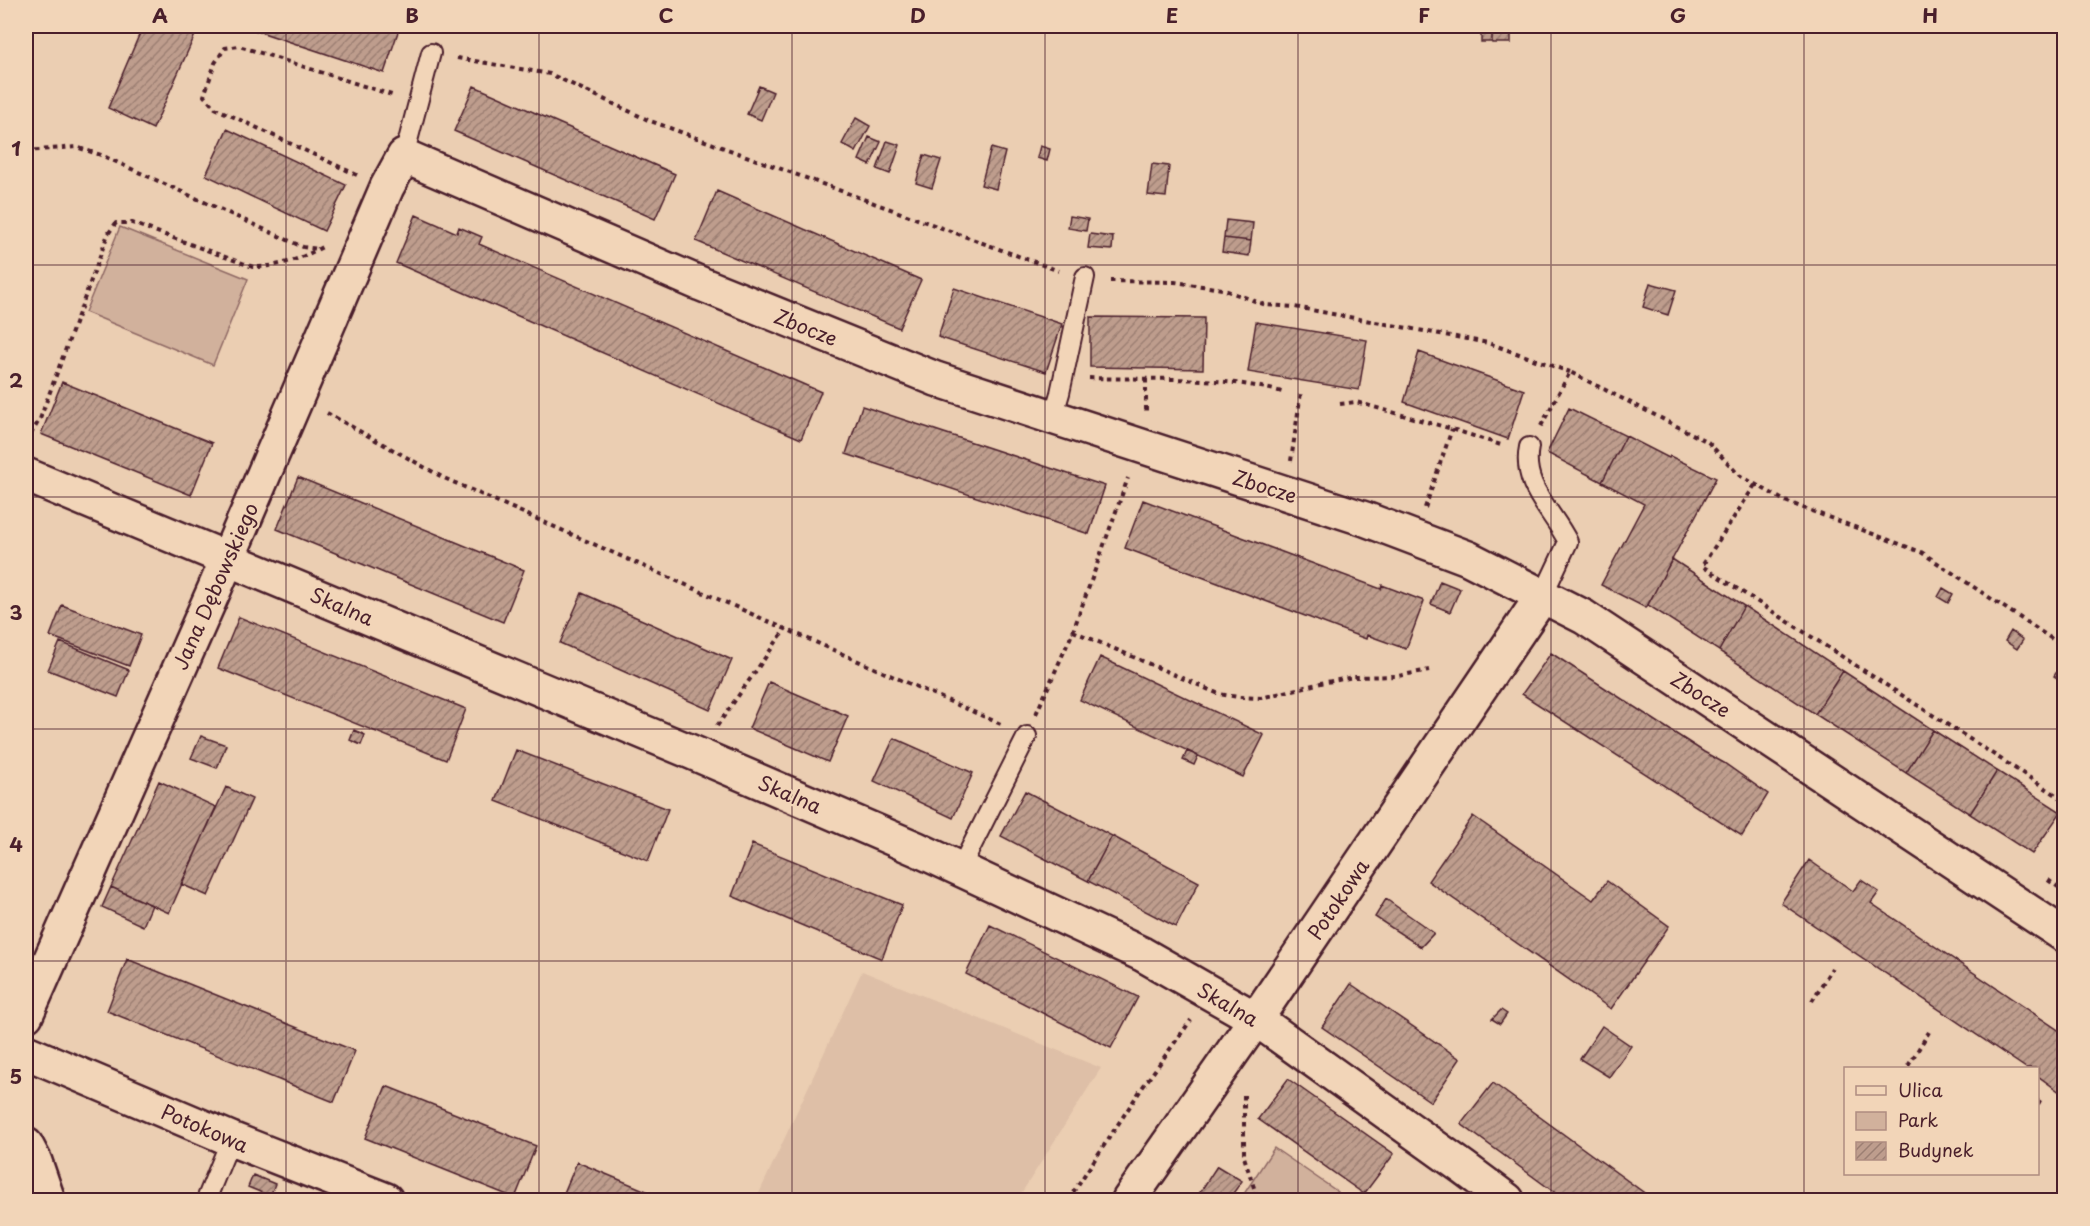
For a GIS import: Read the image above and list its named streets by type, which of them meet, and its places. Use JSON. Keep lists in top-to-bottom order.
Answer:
{
  "streets": {
    "street": [
      "Zbocze",
      "Jana Dębowskiego",
      "Skalna",
      "Potokowa"
    ]
  },
  "crossings": [
    ["Zbocze", "Jana Dębowskiego"],
    ["Zbocze", "Potokowa"],
    ["Jana Dębowskiego", "Skalna"],
    ["Skalna", "Potokowa"]
  ],
  "legend": ["Ulica", "Park", "Budynek"],
  "grid": {
    "columns": [
      "A",
      "B",
      "C",
      "D",
      "E",
      "F",
      "G",
      "H"
    ],
    "rows": [
      "1",
      "2",
      "3",
      "4",
      "5"
    ]
  }
}
